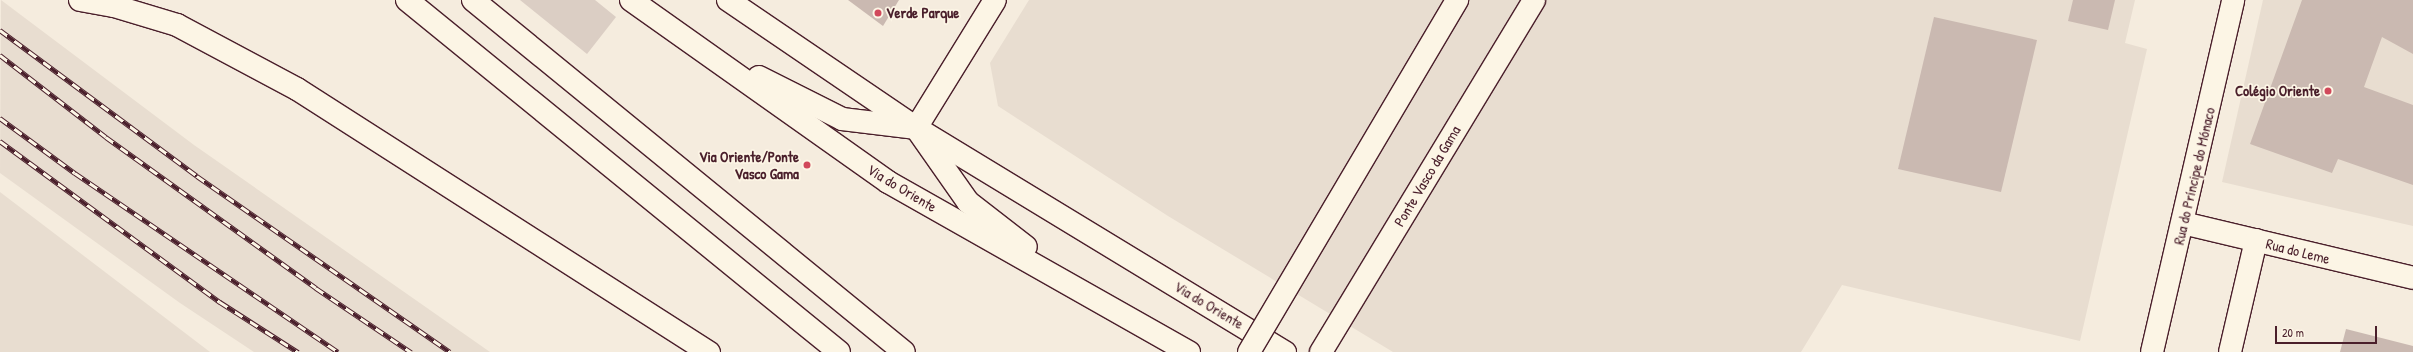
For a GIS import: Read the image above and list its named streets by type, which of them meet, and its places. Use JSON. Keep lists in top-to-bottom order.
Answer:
{
  "streets": {
    "main road": [
      "Ponte Vasco da Gama",
      "Rua do Príncipe do Mónaco",
      "Via do Oriente",
      "Rua do Leme"
    ]
  },
  "crossings": [
    ["Rua do Príncipe do Mónaco", "Rua do Leme"]
  ],
  "places": ["Verde Parque", "Colégio Oriente", "Via Oriente/Ponte Vasco Gama"],
  "scale_bar": "20 m"
}
